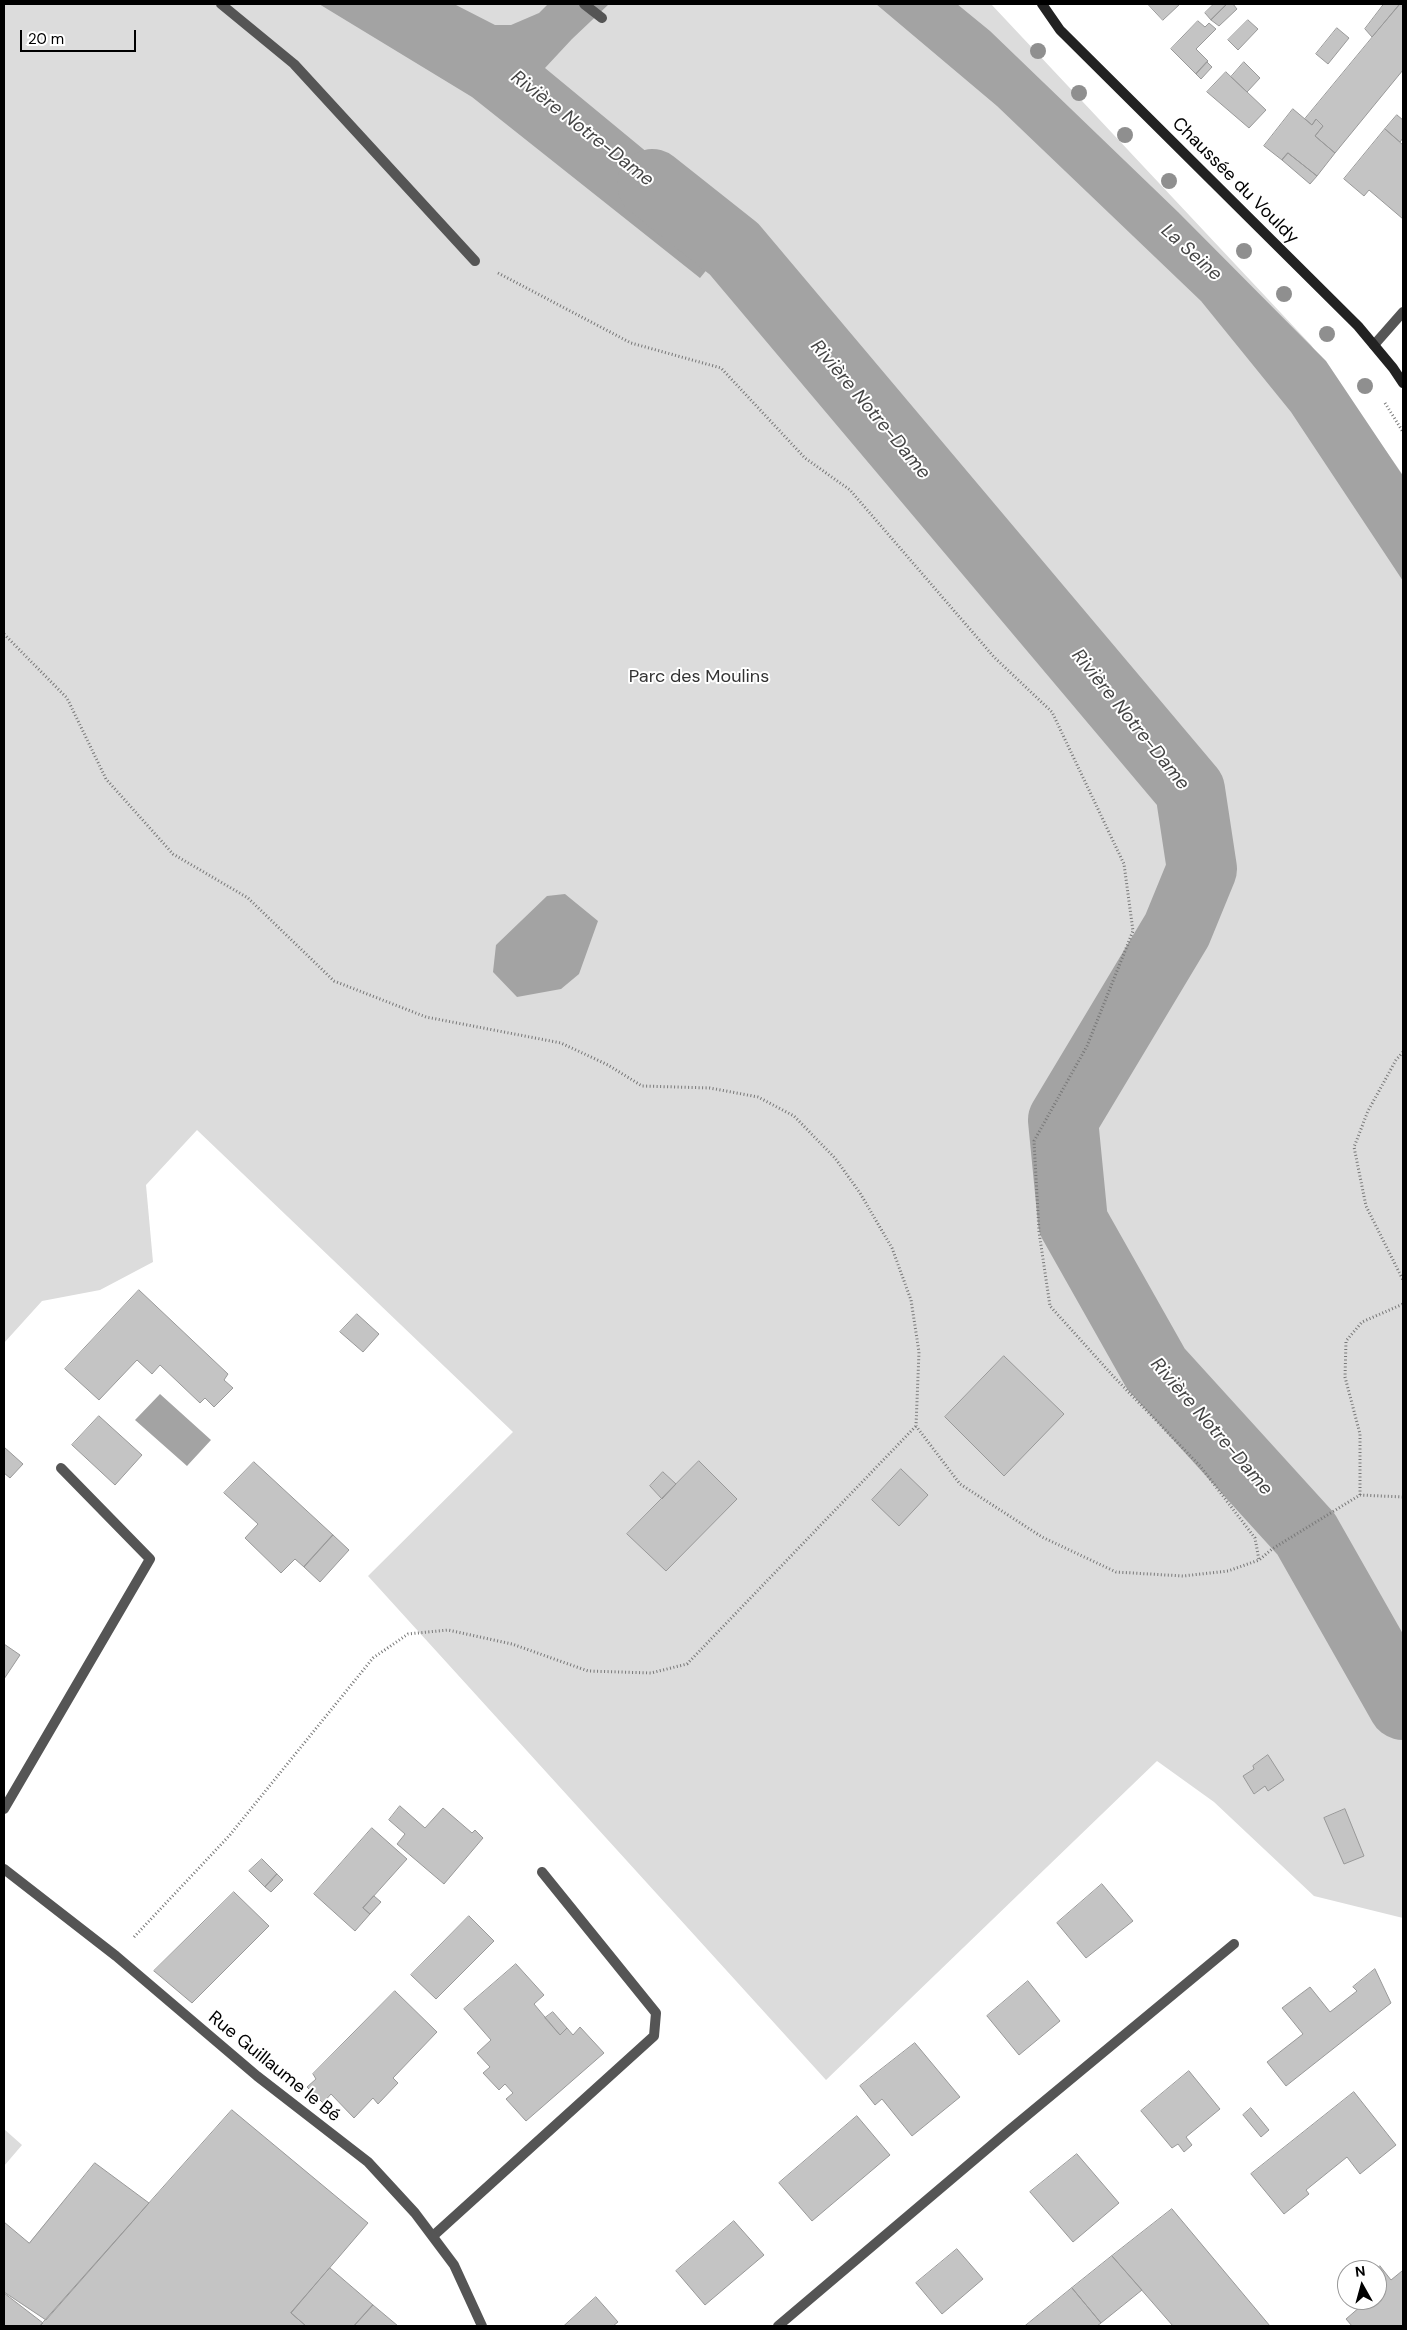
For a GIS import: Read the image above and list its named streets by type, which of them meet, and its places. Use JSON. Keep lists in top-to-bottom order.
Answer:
{
  "streets": {
    "street": ["Chaussée du Vouldy", "Rue Guillaume le Bé"]
  },
  "water": ["Rivière Notre-Dame", "La Seine"],
  "parks": ["Parc des Moulins"],
  "scale_bar": "20 m",
  "north": "top"
}
